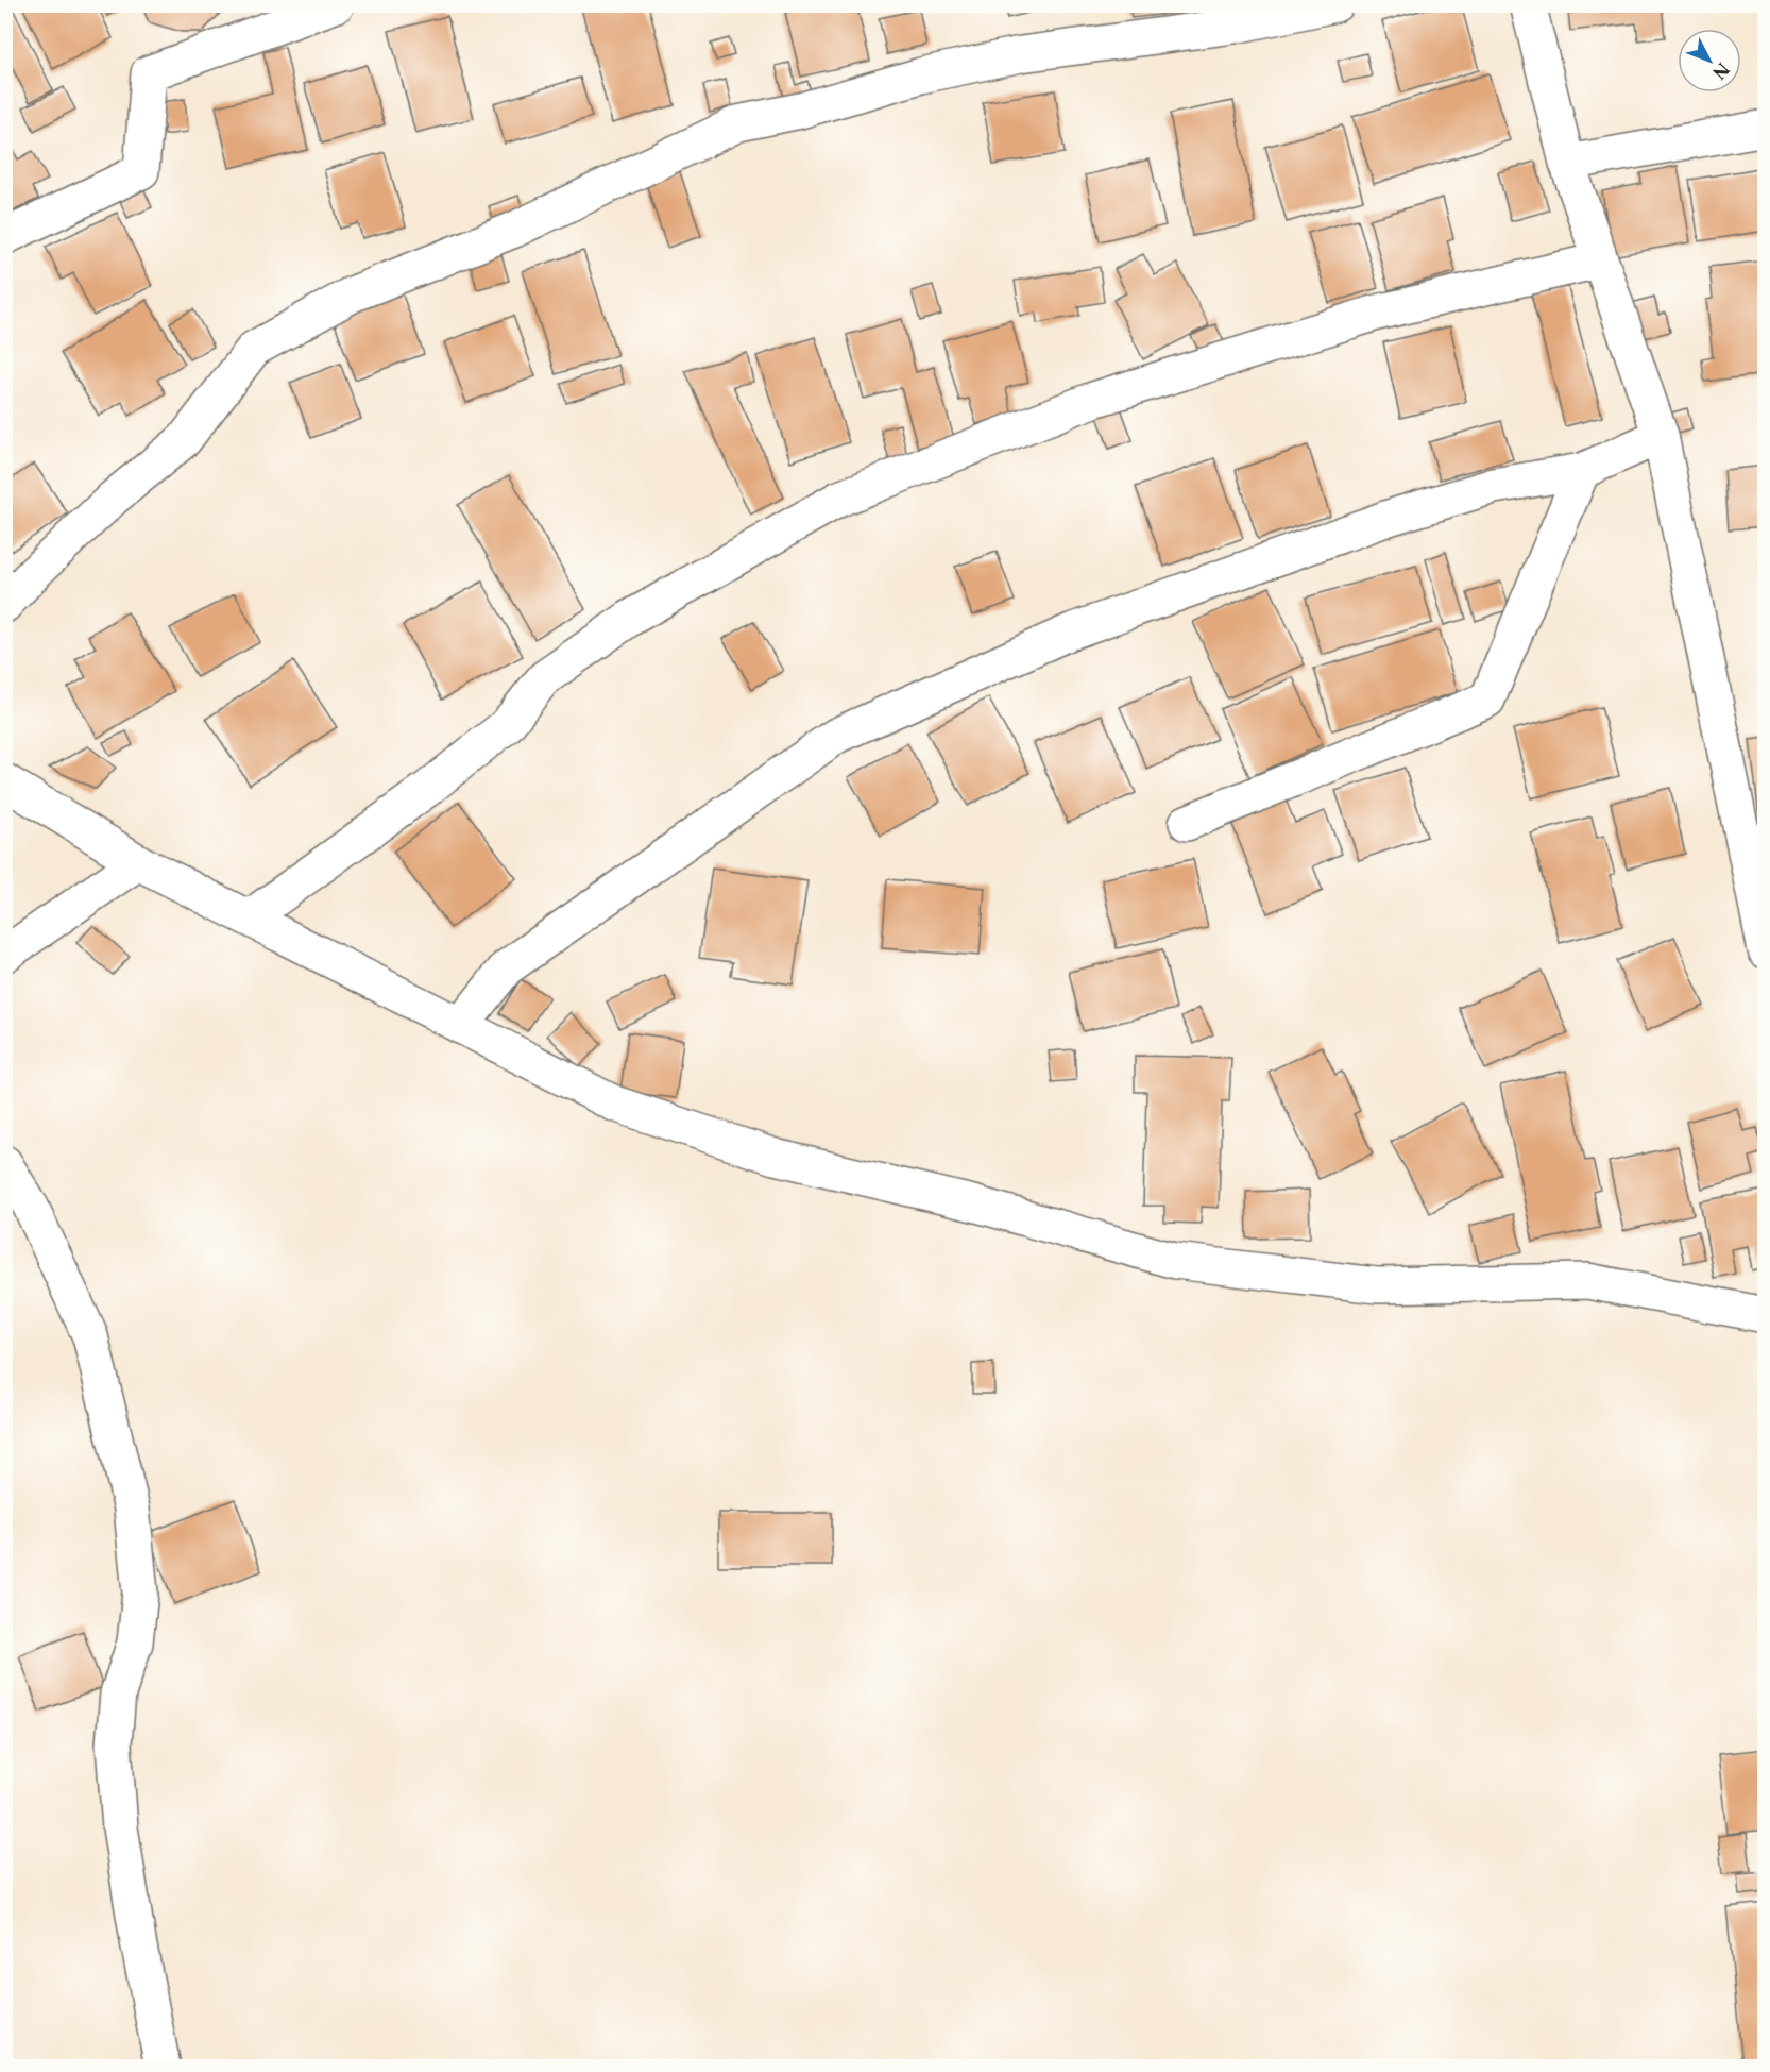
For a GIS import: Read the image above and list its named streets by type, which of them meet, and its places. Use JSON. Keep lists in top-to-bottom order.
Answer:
{
  "north": "bottom right"
}
